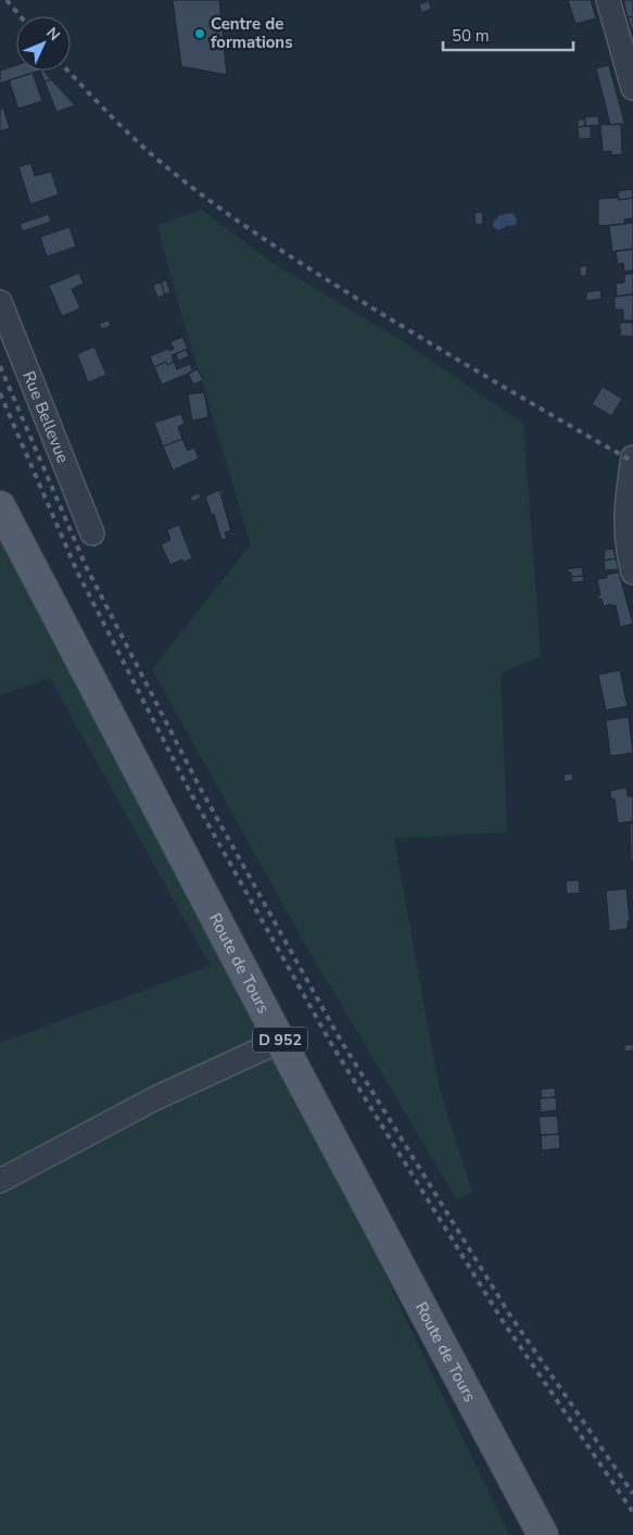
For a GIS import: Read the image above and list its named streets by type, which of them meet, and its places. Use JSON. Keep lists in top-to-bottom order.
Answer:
{
  "streets": {
    "main road": ["Route de Tours", "D 952"],
    "street": ["Rue Bellevue"]
  },
  "places": ["Centre de formations"],
  "scale_bar": "50 m",
  "north": "top right"
}
